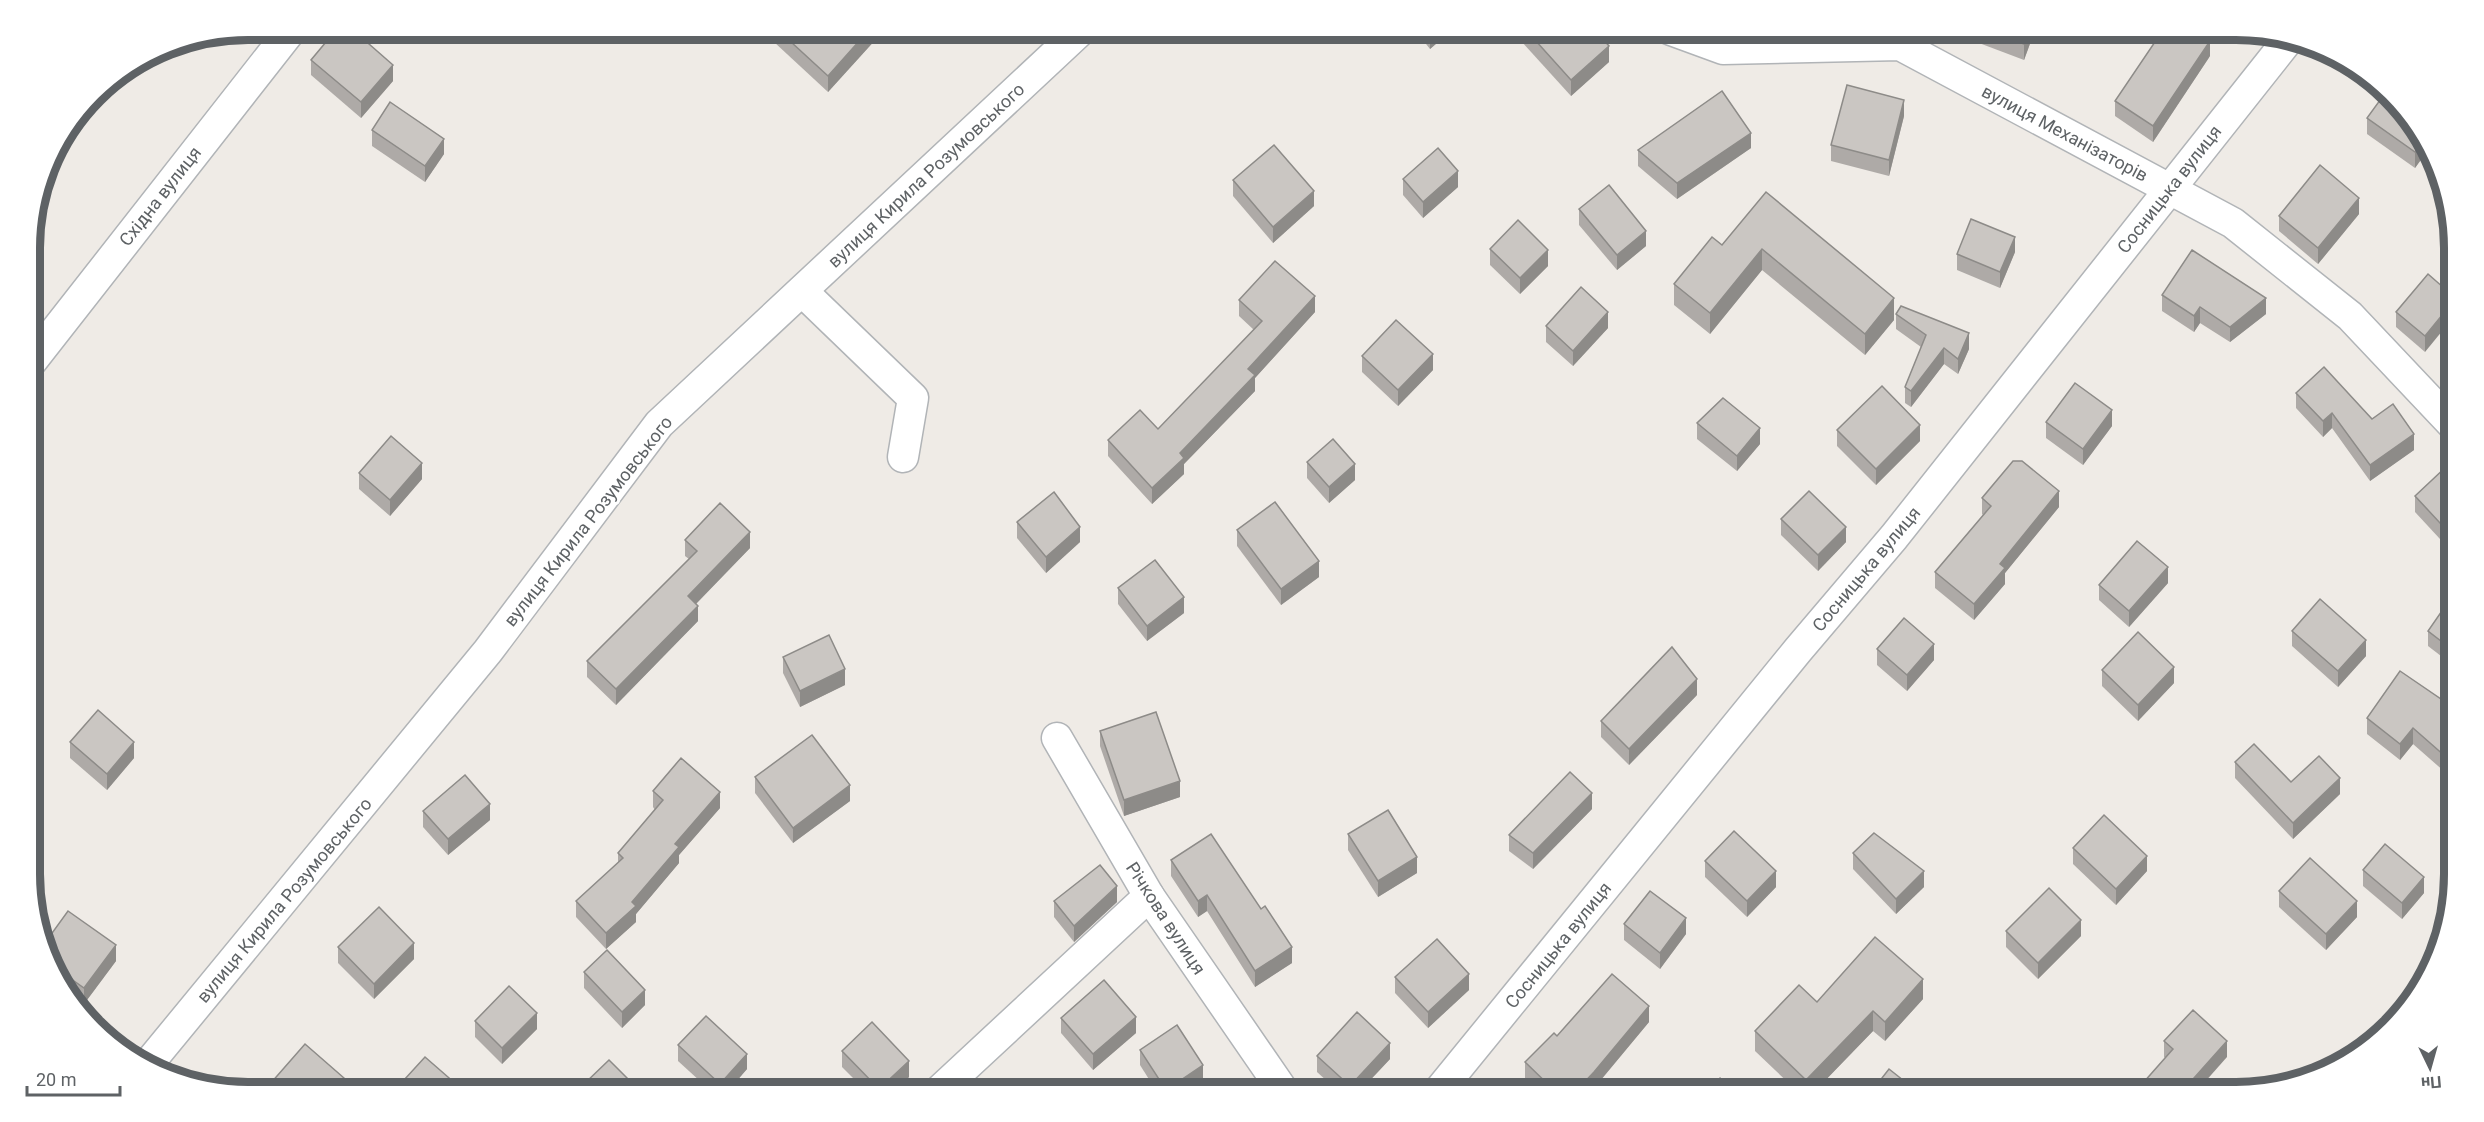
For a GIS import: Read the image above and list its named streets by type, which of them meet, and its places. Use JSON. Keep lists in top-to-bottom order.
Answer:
{
  "streets": {
    "street": [
      "вулиця Механізаторів",
      "вулиця Кирила Розумовського",
      "Сосницька вулиця",
      "Східна вулиця",
      "Річкова вулиця"
    ]
  },
  "crossings": [
    ["вулиця Механізаторів", "Сосницька вулиця"]
  ],
  "scale_bar": "20 m",
  "north": "bottom"
}
